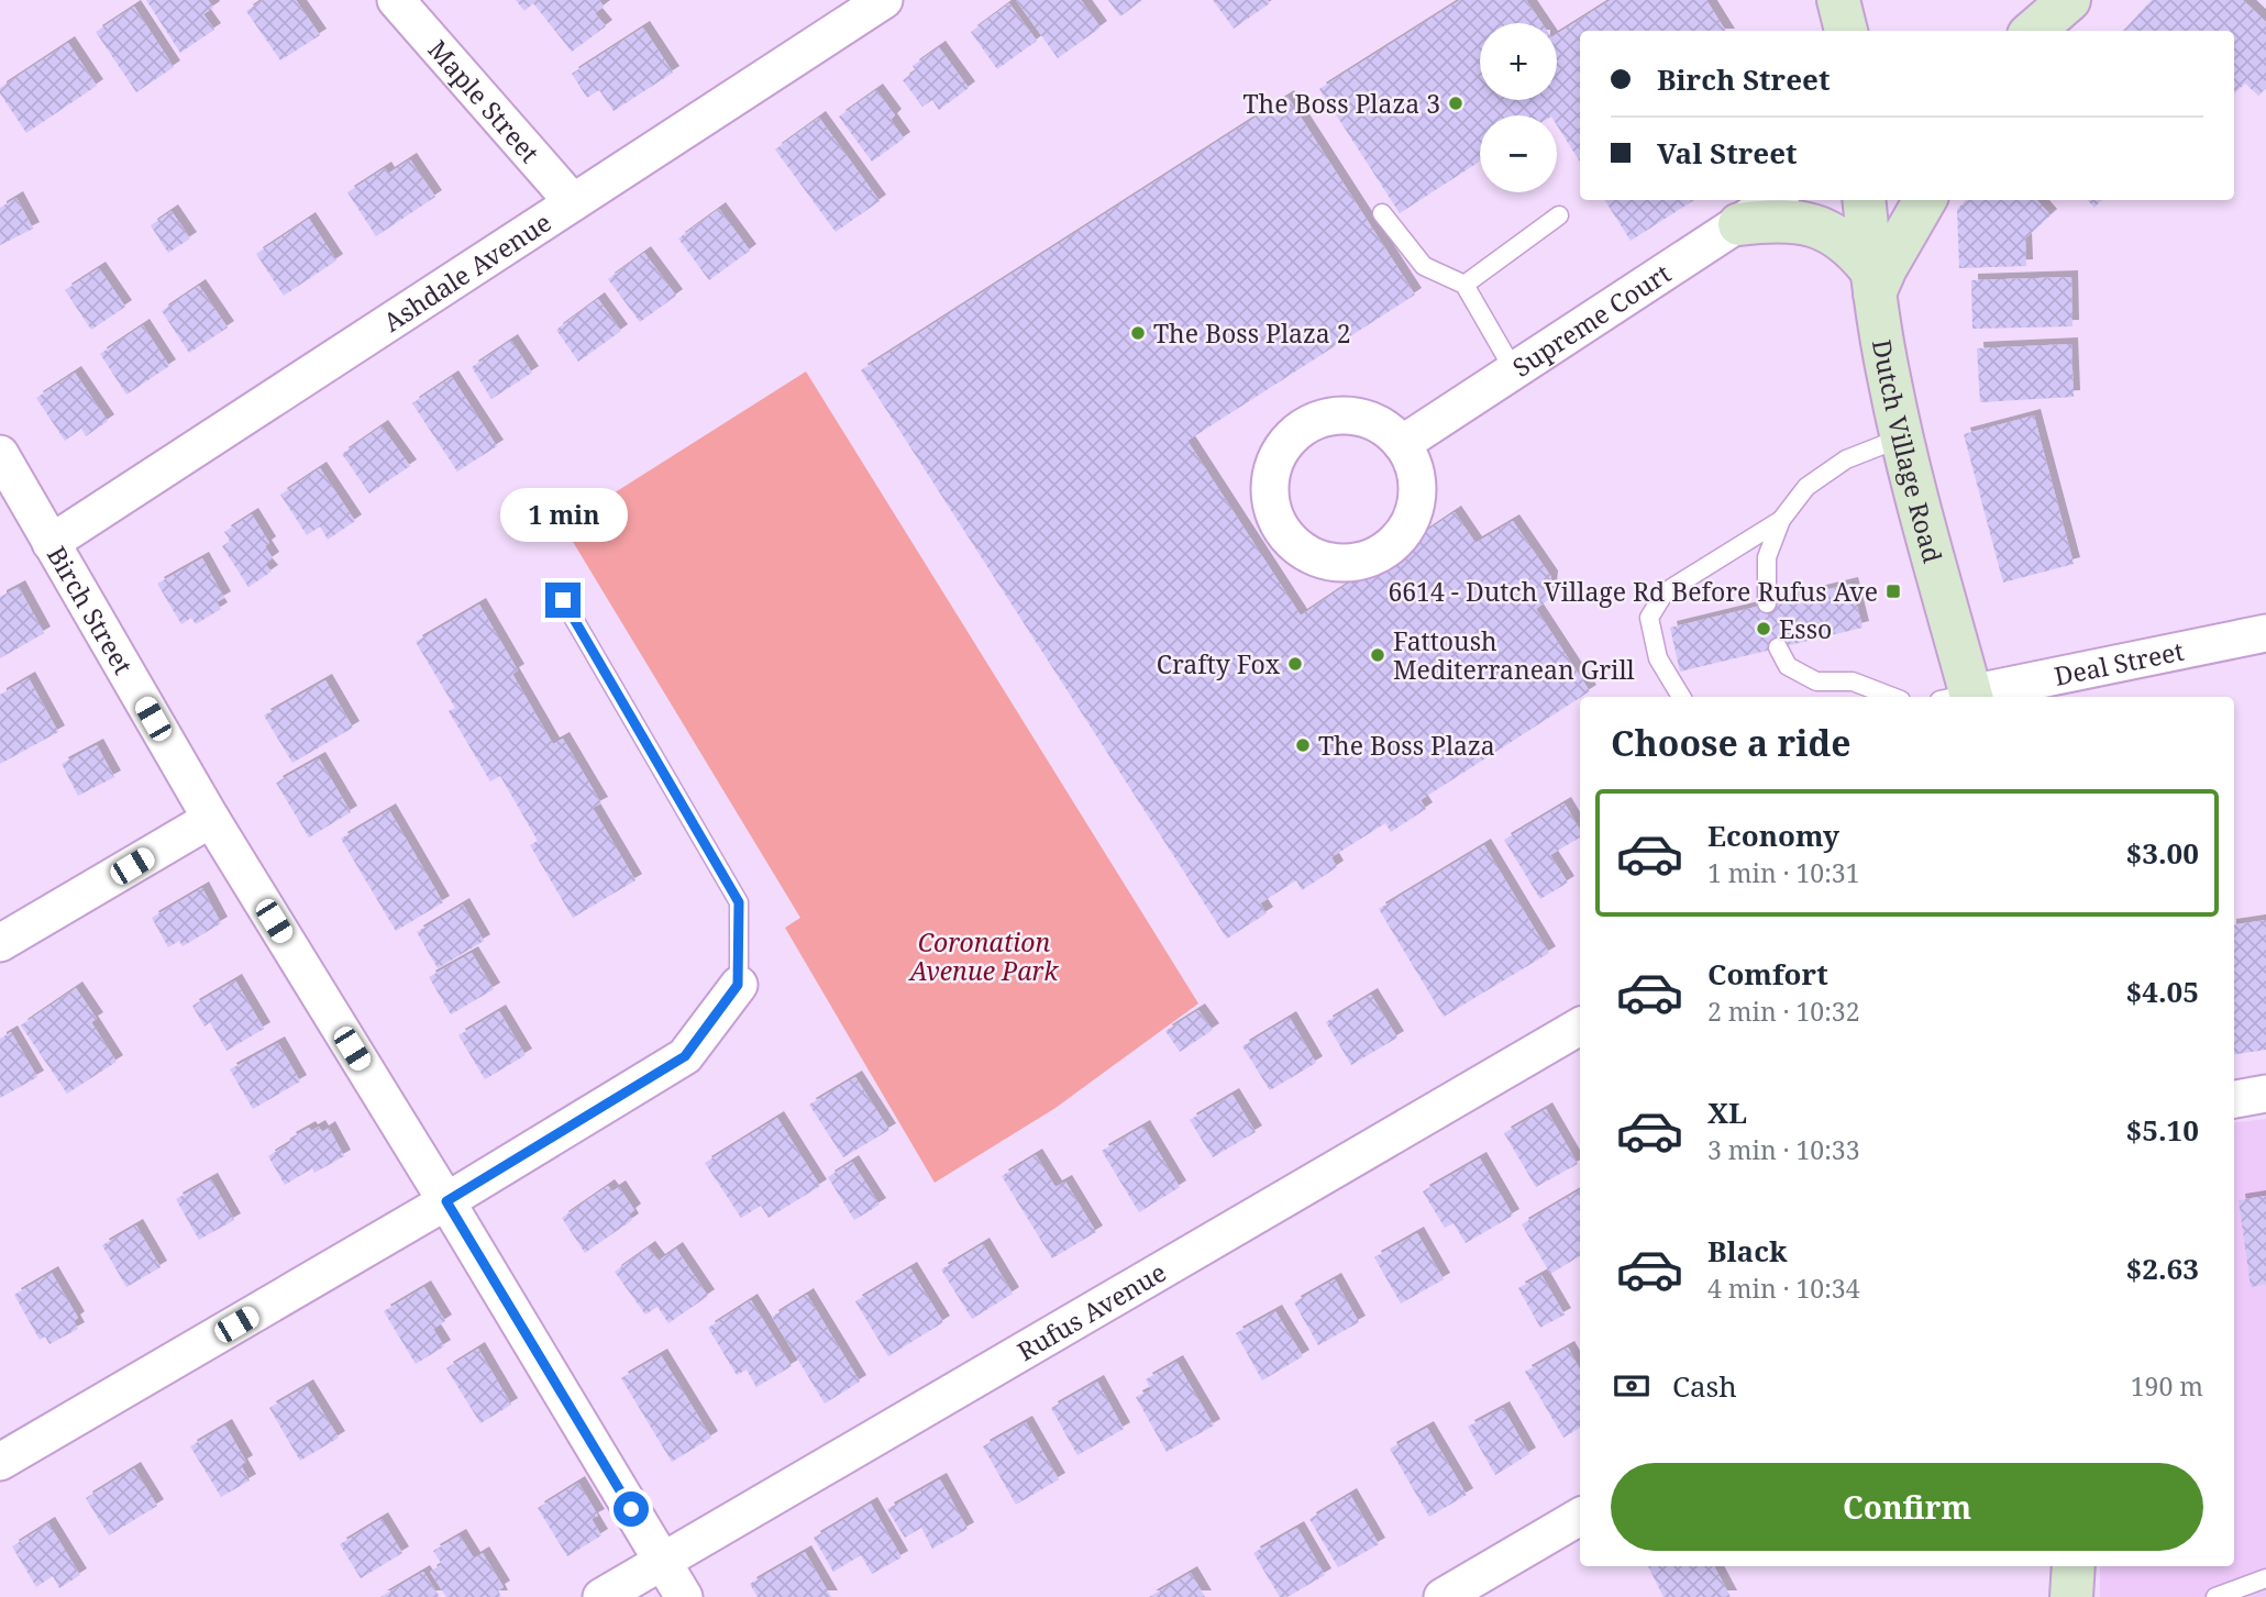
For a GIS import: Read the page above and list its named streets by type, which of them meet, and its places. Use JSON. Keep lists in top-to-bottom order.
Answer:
{
  "streets": {
    "main road": ["Dutch Village Road"],
    "street": [
      "Maple Street",
      "Ashdale Avenue",
      "Supreme Court",
      "Birch Street",
      "Deal Street",
      "Rufus Avenue"
    ]
  },
  "crossings": [
    ["Maple Street", "Ashdale Avenue"],
    ["Ashdale Avenue", "Birch Street"],
    ["Birch Street", "Rufus Avenue"]
  ],
  "parks": ["Coronation Avenue Park"],
  "places": {
    "other": [
      "The Boss Plaza 3",
      "The Boss Plaza 2",
      "Esso",
      "Fattoush Mediterranean Grill",
      "Crafty Fox",
      "The Boss Plaza"
    ],
    "transit": ["6614 - Dutch Village Rd Before Rufus Ave"]
  },
  "page": {
    "map_buttons": ["+", "−"],
    "banner": ["Birch Street", "Val Street"],
    "bubble": "1 min",
    "heading": "Choose a ride",
    "list": [
      {
        "name": "Economy",
        "note": "1 min · 10:31",
        "value": "$3.00"
      },
      {
        "name": "Comfort",
        "note": "2 min · 10:32",
        "value": "$4.05"
      },
      {
        "name": "XL",
        "note": "3 min · 10:33",
        "value": "$5.10"
      },
      {
        "name": "Black",
        "note": "4 min · 10:34",
        "value": "$2.63"
      }
    ],
    "pay": ["Cash", "190 m"],
    "buttons": "Confirm"
  }
}
